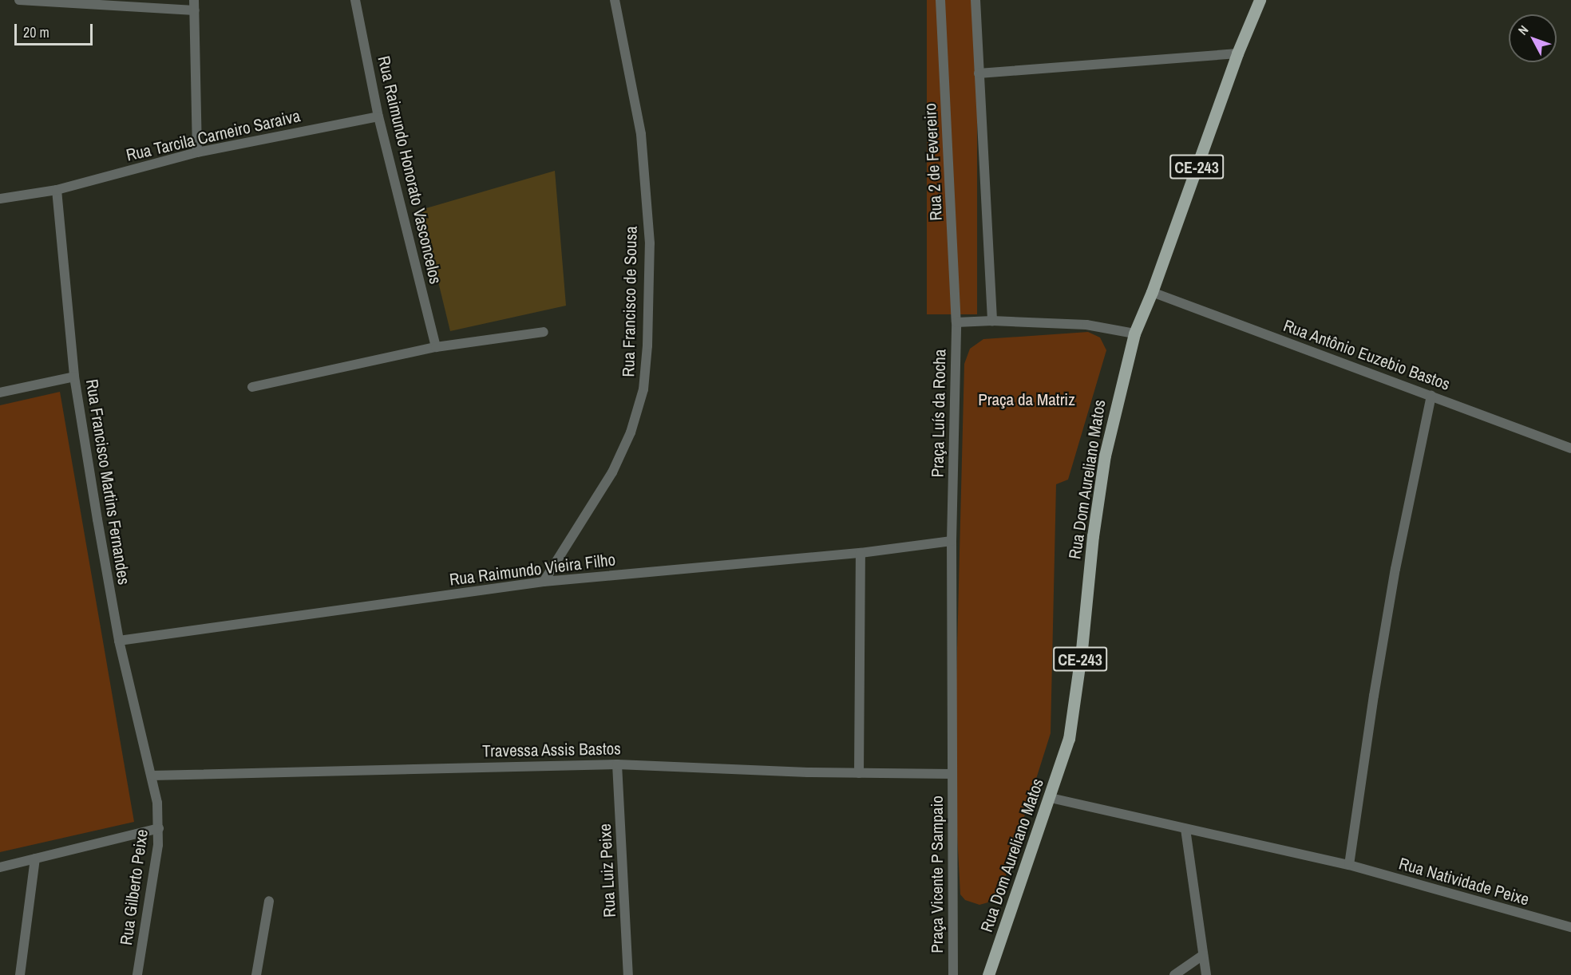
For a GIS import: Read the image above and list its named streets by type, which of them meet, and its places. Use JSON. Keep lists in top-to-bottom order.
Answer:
{
  "streets": {
    "main road": ["CE-243", "Rua Dom Aureliano Matos"],
    "street": [
      "Rua Tarcila Carneiro Saraiva",
      "Rua 2 de Fevereiro",
      "Rua Raimundo Honorato Vasconcelos",
      "Rua Francisco de Sousa",
      "Rua Antônio Euzebio Bastos",
      "Praça Luís da Rocha",
      "Rua Francisco Martins Fernandes",
      "Rua Raimundo Vieira Filho",
      "Travessa Assis Bastos",
      "Rua Luiz Peixe",
      "Praça Vicente P Sampaio",
      "Rua Natividade Peixe",
      "Rua Gilberto Peixe"
    ]
  },
  "crossings": [
    ["Rua Tarcila Carneiro Saraiva", "Rua Raimundo Honorato Vasconcelos"],
    ["Rua Tarcila Carneiro Saraiva", "Rua Francisco Martins Fernandes"],
    ["Rua 2 de Fevereiro", "Praça Luís da Rocha"],
    ["Rua Francisco de Sousa", "Rua Raimundo Vieira Filho"],
    ["Rua Antônio Euzebio Bastos", "Rua Dom Aureliano Matos"],
    ["Praça Luís da Rocha", "Rua Raimundo Vieira Filho"],
    ["Praça Luís da Rocha", "Travessa Assis Bastos"],
    ["Praça Luís da Rocha", "Praça Vicente P Sampaio"],
    ["Rua Dom Aureliano Matos", "Rua Natividade Peixe"],
    ["Rua Francisco Martins Fernandes", "Rua Raimundo Vieira Filho"],
    ["Rua Francisco Martins Fernandes", "Travessa Assis Bastos"],
    ["Rua Francisco Martins Fernandes", "Rua Gilberto Peixe"],
    ["Travessa Assis Bastos", "Rua Luiz Peixe"],
    ["Travessa Assis Bastos", "Praça Vicente P Sampaio"],
    ["Travessa Assis Bastos", "Rua Gilberto Peixe"]
  ],
  "parks": ["Praça da Matriz"],
  "scale_bar": "20 m",
  "north": "top left"
}
